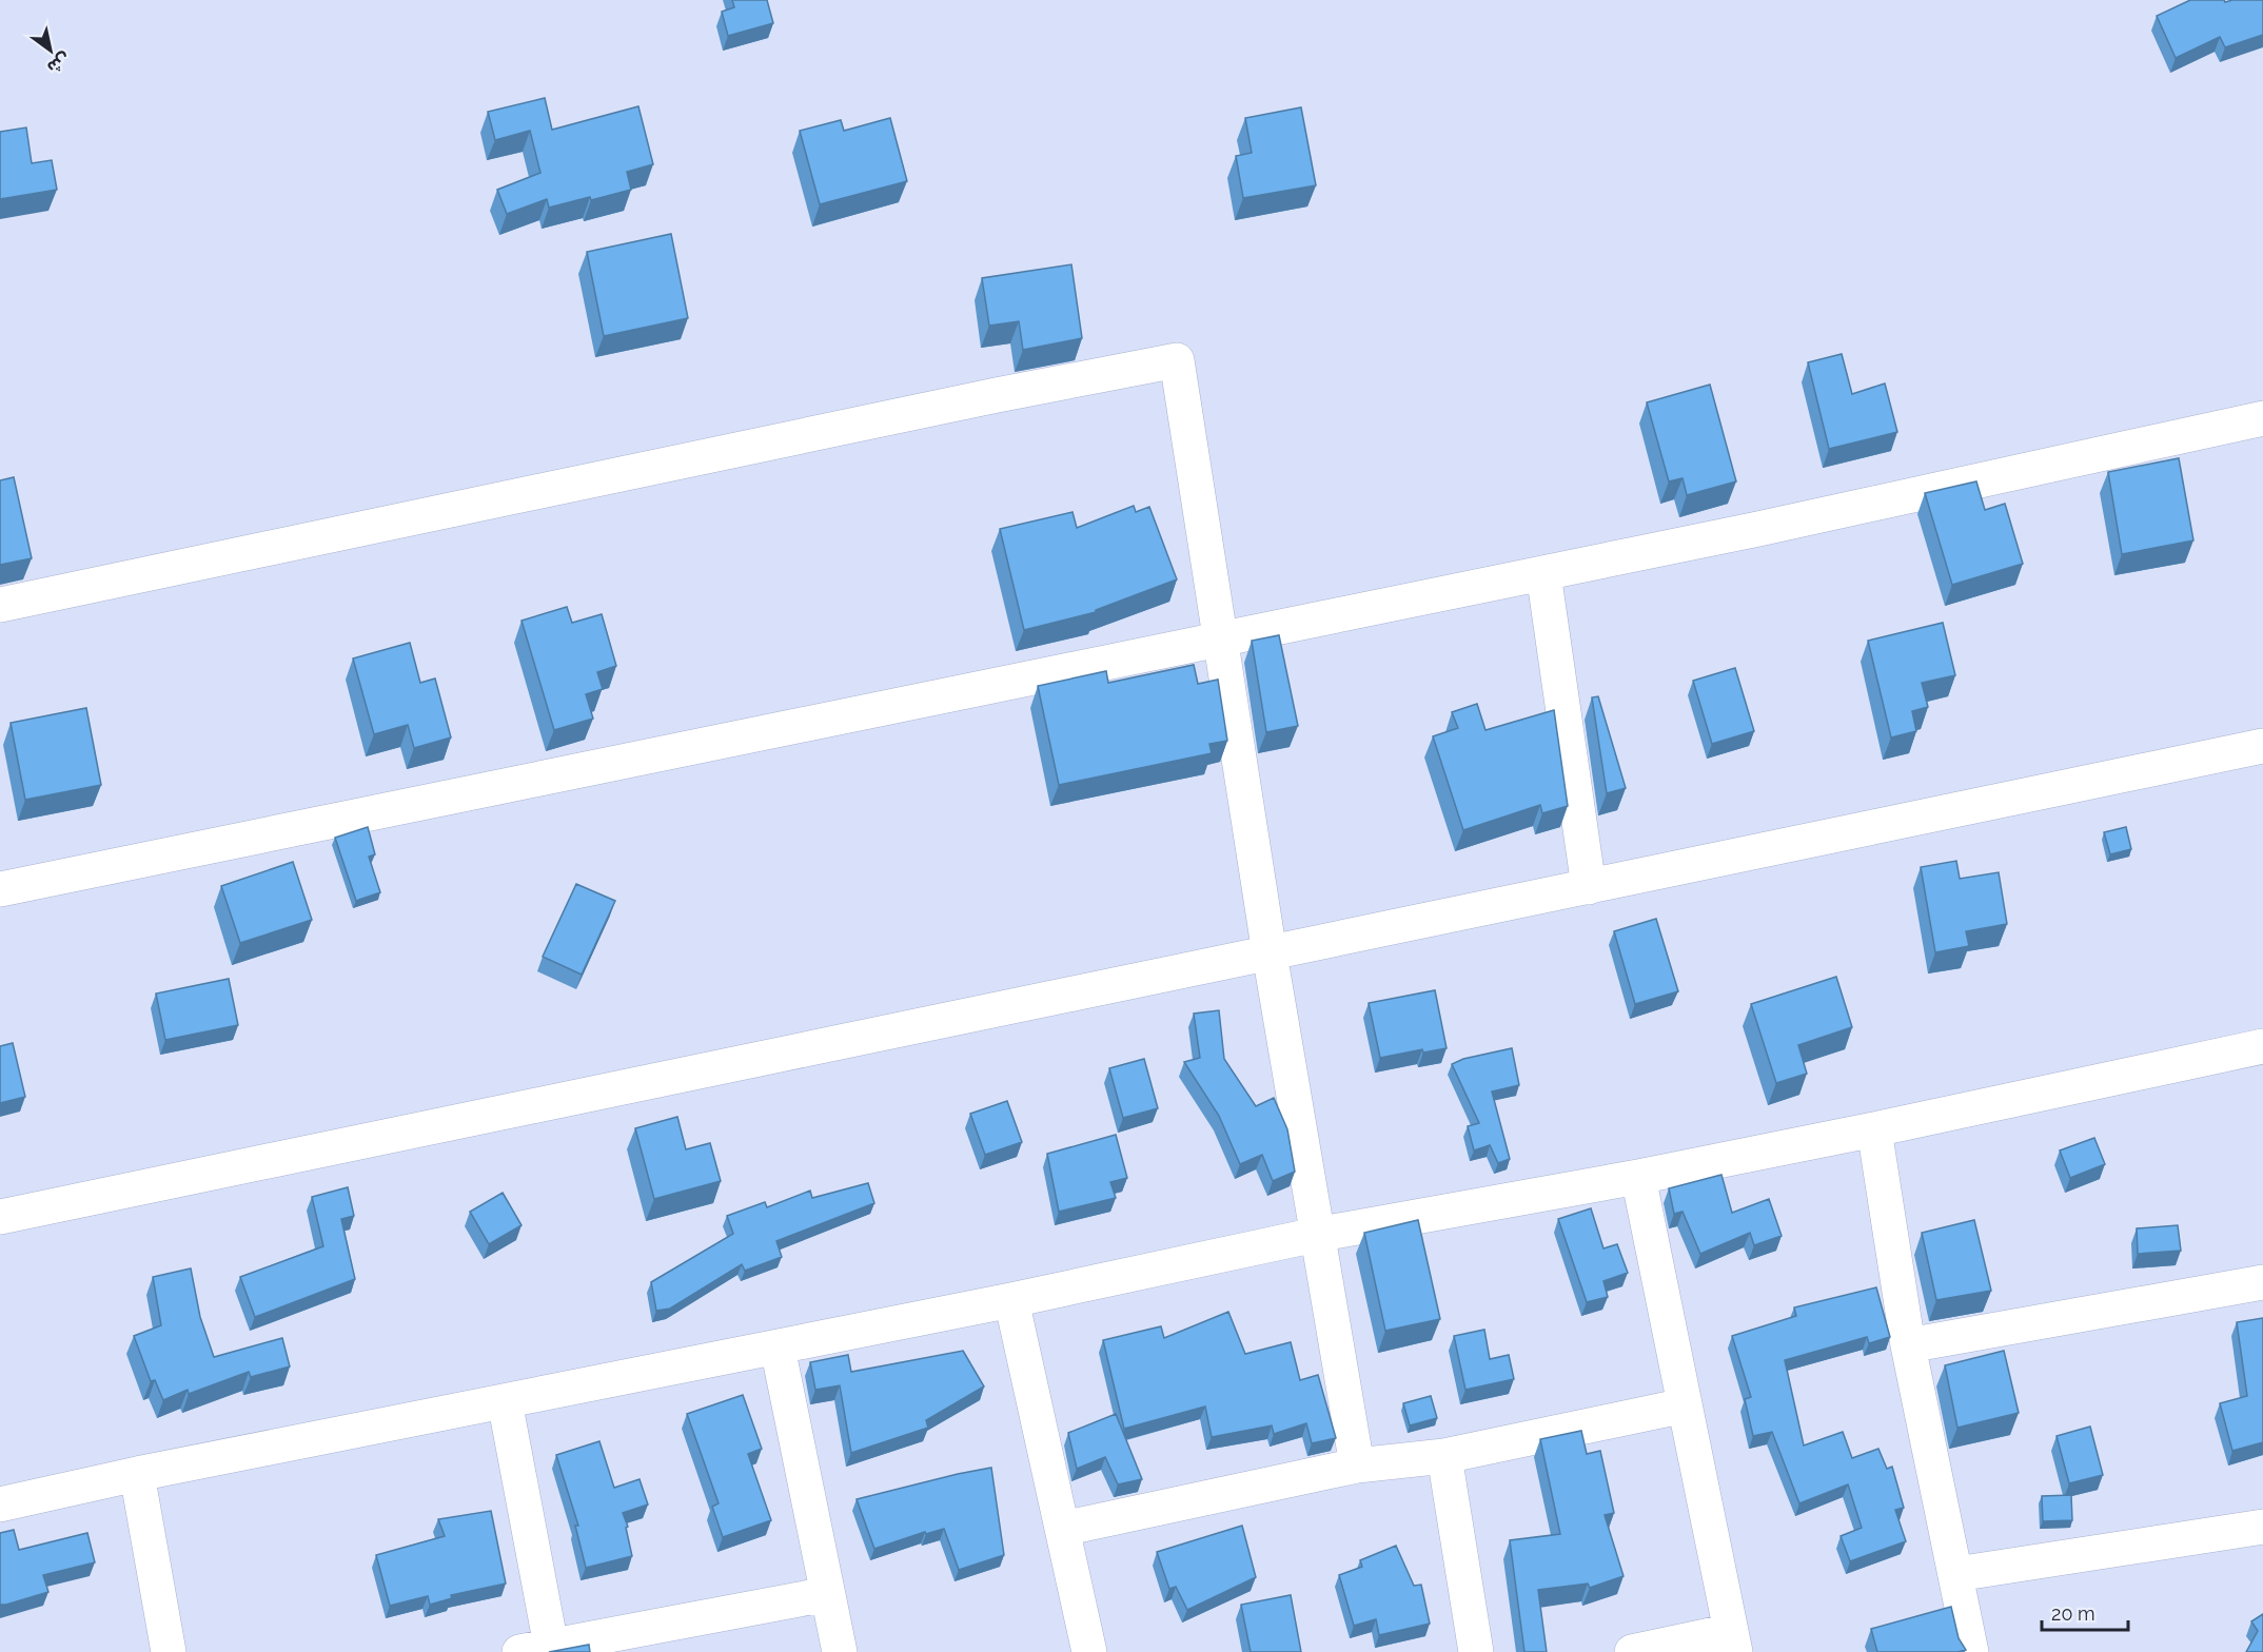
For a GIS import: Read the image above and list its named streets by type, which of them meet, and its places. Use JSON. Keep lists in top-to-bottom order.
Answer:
{
  "scale_bar": "20 m",
  "north": "bottom right"
}
